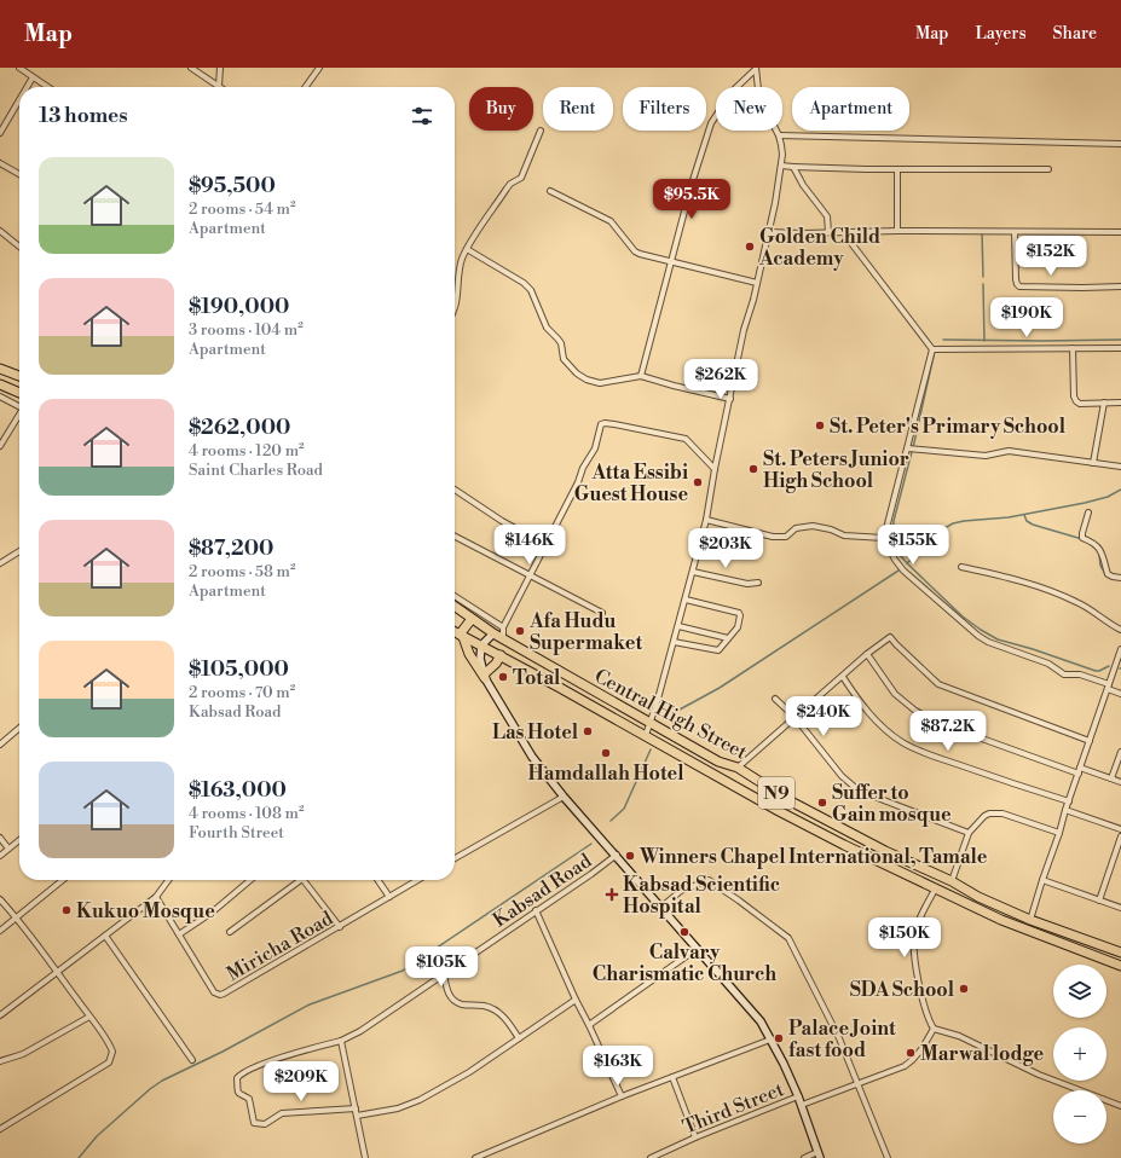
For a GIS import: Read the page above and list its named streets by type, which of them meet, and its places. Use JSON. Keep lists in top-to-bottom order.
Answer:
{
  "streets": {
    "highway": ["Central High Street", "N9"],
    "street": ["Kabsad Road", "Miricha Road", "Third Street"]
  },
  "places": {
    "other": [
      "Golden Child Academy",
      "St. Peter's Primary School",
      "St. Peters Junior High School",
      "Atta Essibi Guest House",
      "Afa Hudu Supermaket",
      "Total",
      "Las Hotel",
      "Hamdallah Hotel",
      "Suffer to Gain mosque",
      "Winners Chapel International, Tamale",
      "Kukuo Mosque",
      "Calvary Charismatic Church",
      "SDA School",
      "Palace Joint fast food",
      "Marwal lodge"
    ],
    "health": ["Kabsad Scientific Hospital"]
  },
  "page": {
    "header": "Map",
    "nav": ["Map", "Layers", "Share"],
    "chip": [
      "Buy",
      "Rent",
      "Filters",
      "New",
      "Apartment"
    ],
    "heading": "13 homes",
    "list": [
      {
        "name": "$95,500",
        "note": "2 rooms · 54 m² · Apartment"
      },
      {
        "name": "$190,000",
        "note": "3 rooms · 104 m² · Apartment"
      },
      {
        "name": "$262,000",
        "note": "4 rooms · 120 m² · Saint Charles Road"
      },
      {
        "name": "$87,200",
        "note": "2 rooms · 58 m² · Apartment"
      },
      {
        "name": "$105,000",
        "note": "2 rooms · 70 m² · Kabsad Road"
      },
      {
        "name": "$163,000",
        "note": "4 rooms · 108 m² · Fourth Street"
      }
    ],
    "price": [
      "$95.5K",
      "$152K",
      "$190K",
      "$262K",
      "$146K",
      "$155K",
      "$203K",
      "$240K",
      "$87.2K",
      "$150K",
      "$105K",
      "$163K",
      "$209K"
    ],
    "map_buttons": ["+", "−"]
  }
}
